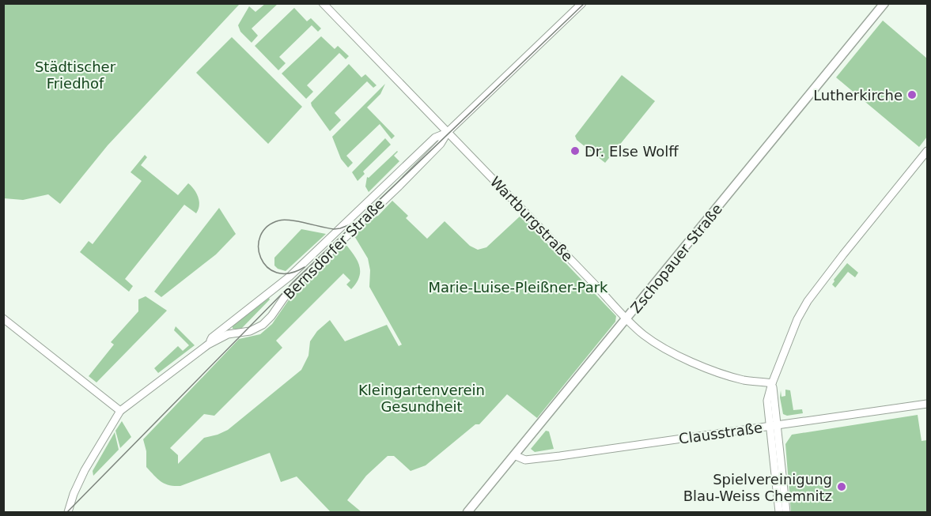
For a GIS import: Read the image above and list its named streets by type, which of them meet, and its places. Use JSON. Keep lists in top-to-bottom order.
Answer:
{
  "streets": {
    "main road": ["Zschopauer Straße"],
    "street": ["Wartburgstraße", "Bernsdorfer Straße", "Clausstraße"]
  },
  "crossings": [
    ["Wartburgstraße", "Bernsdorfer Straße"],
    ["Wartburgstraße", "Zschopauer Straße"],
    ["Zschopauer Straße", "Clausstraße"]
  ],
  "parks": ["Städtischer Friedhof", "Marie-Luise-Pleißner-Park", "Kleingartenverein Gesundheit"],
  "places": ["Lutherkirche", "Dr. Else Wolff", "Spielvereinigung Blau-Weiss Chemnitz"]
}
